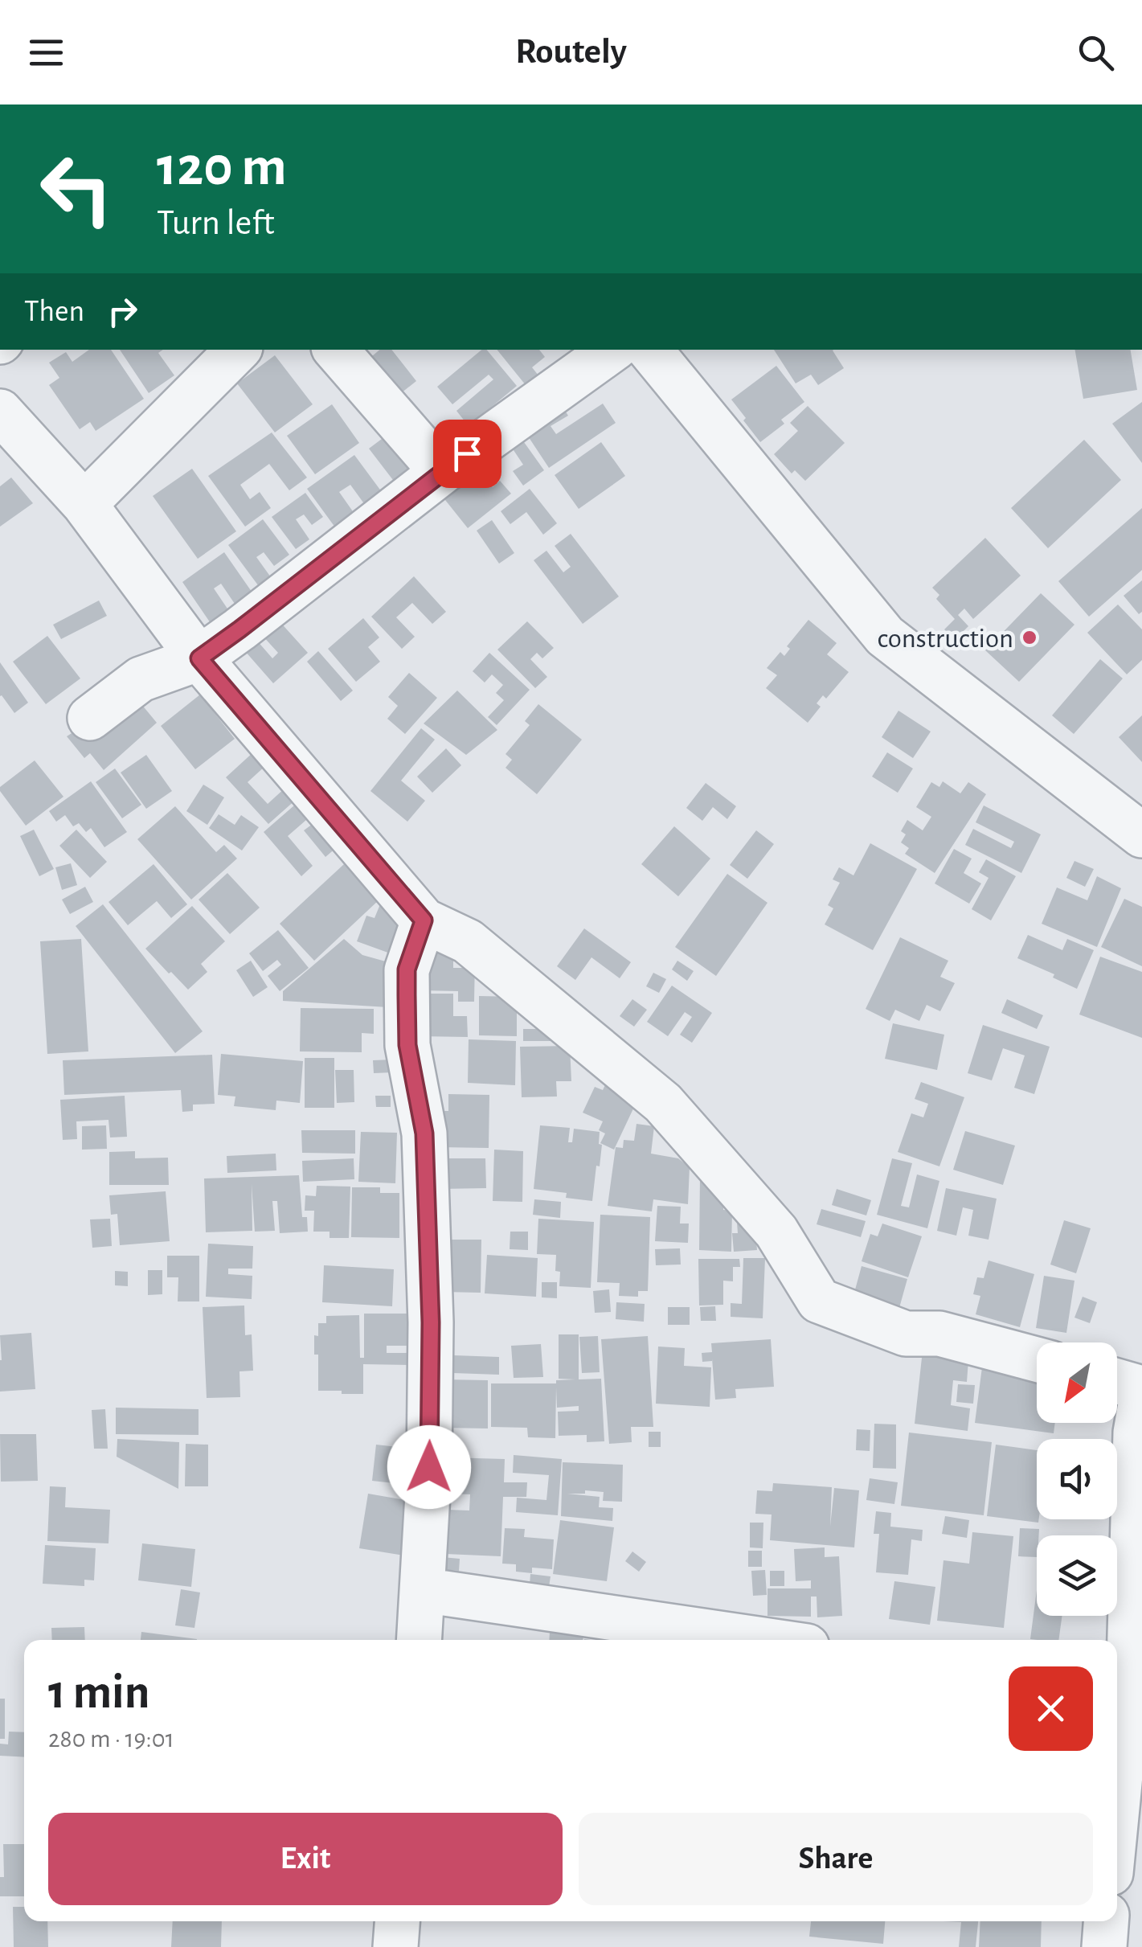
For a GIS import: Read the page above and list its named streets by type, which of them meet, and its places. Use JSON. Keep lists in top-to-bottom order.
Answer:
{
  "places": ["construction"],
  "north": "bottom left",
  "page": {
    "header": "Routely",
    "turn": ["120 m", "Turn left"],
    "then": "Then",
    "heading": ["1 min", "280 m · 19:01"],
    "buttons": ["Exit", "Share"]
  }
}
